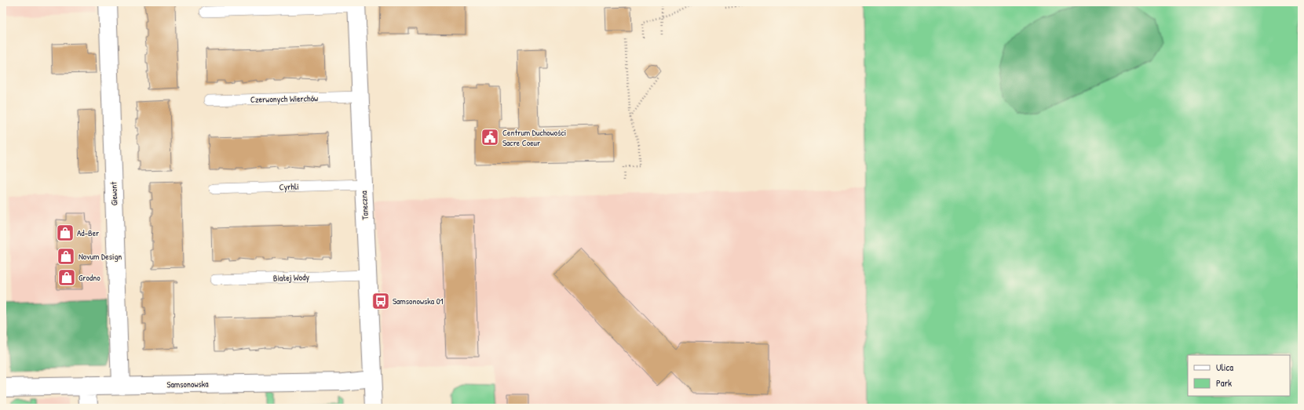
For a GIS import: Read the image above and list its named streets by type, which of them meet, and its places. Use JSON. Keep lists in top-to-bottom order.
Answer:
{
  "streets": {
    "street": ["Giewont", "Taneczna", "Samsonowska"],
    "lane": ["Czerwonych Wierchów", "Cyrhli", "Białej Wody"]
  },
  "crossings": [
    ["Czerwonych Wierchów", "Taneczna"],
    ["Cyrhli", "Taneczna"],
    ["Giewont", "Samsonowska"],
    ["Taneczna", "Białej Wody"],
    ["Taneczna", "Samsonowska"]
  ],
  "places": {
    "public building": ["Centrum Duchowości Sacre Coeur"],
    "shop": ["Ad-Ber", "Novum Design", "Grodno"],
    "bus stop": ["Samsonowska 01"]
  },
  "legend": ["Ulica", "Park"]
}
